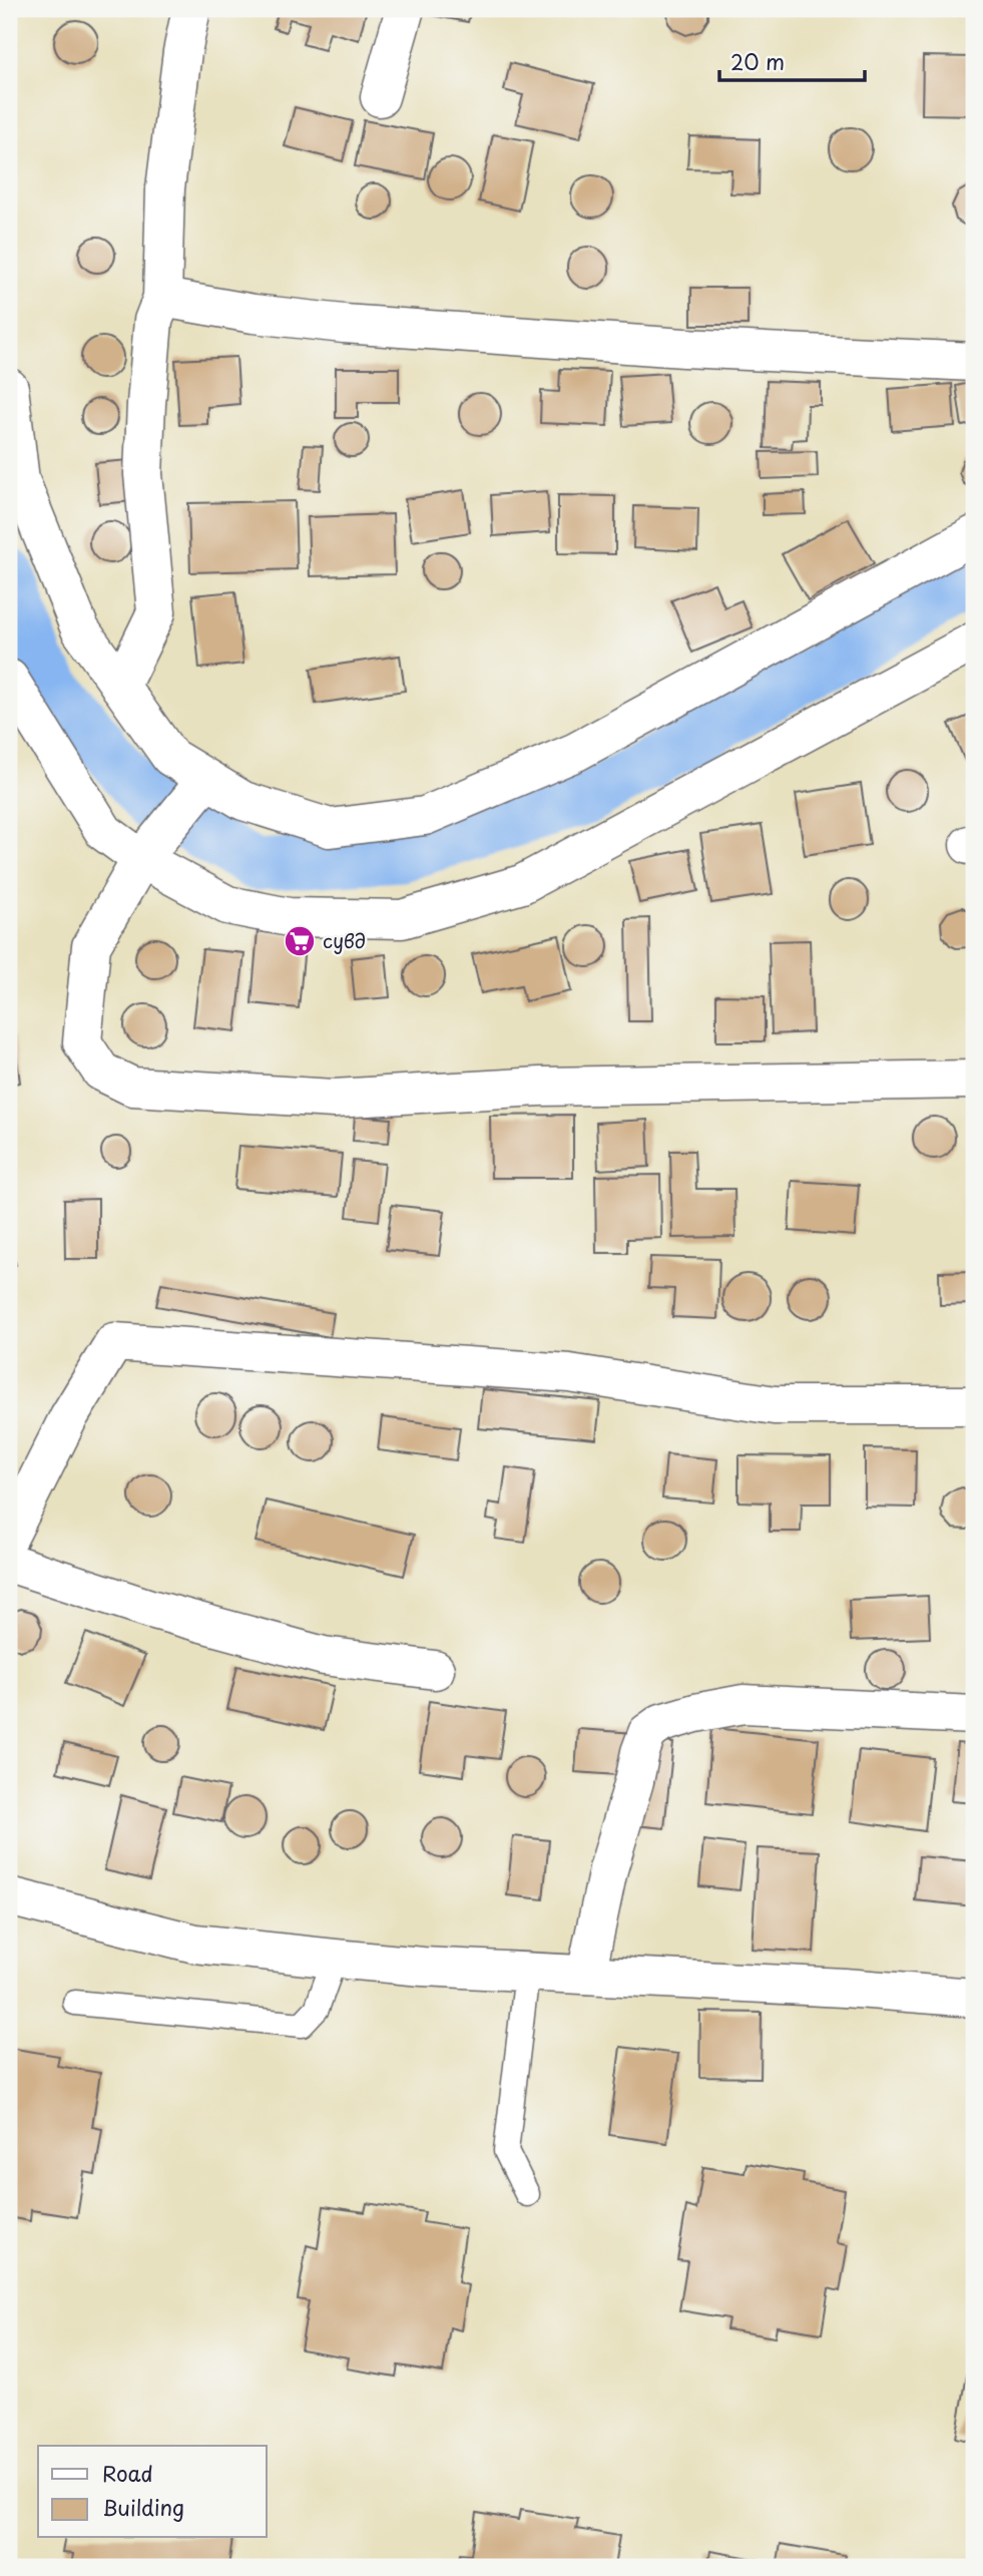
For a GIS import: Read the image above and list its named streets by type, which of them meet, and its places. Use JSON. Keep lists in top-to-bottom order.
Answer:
{
  "places": {
    "supermarket": ["сувд"]
  },
  "legend": ["Road", "Building"],
  "scale_bar": "20 m"
}
